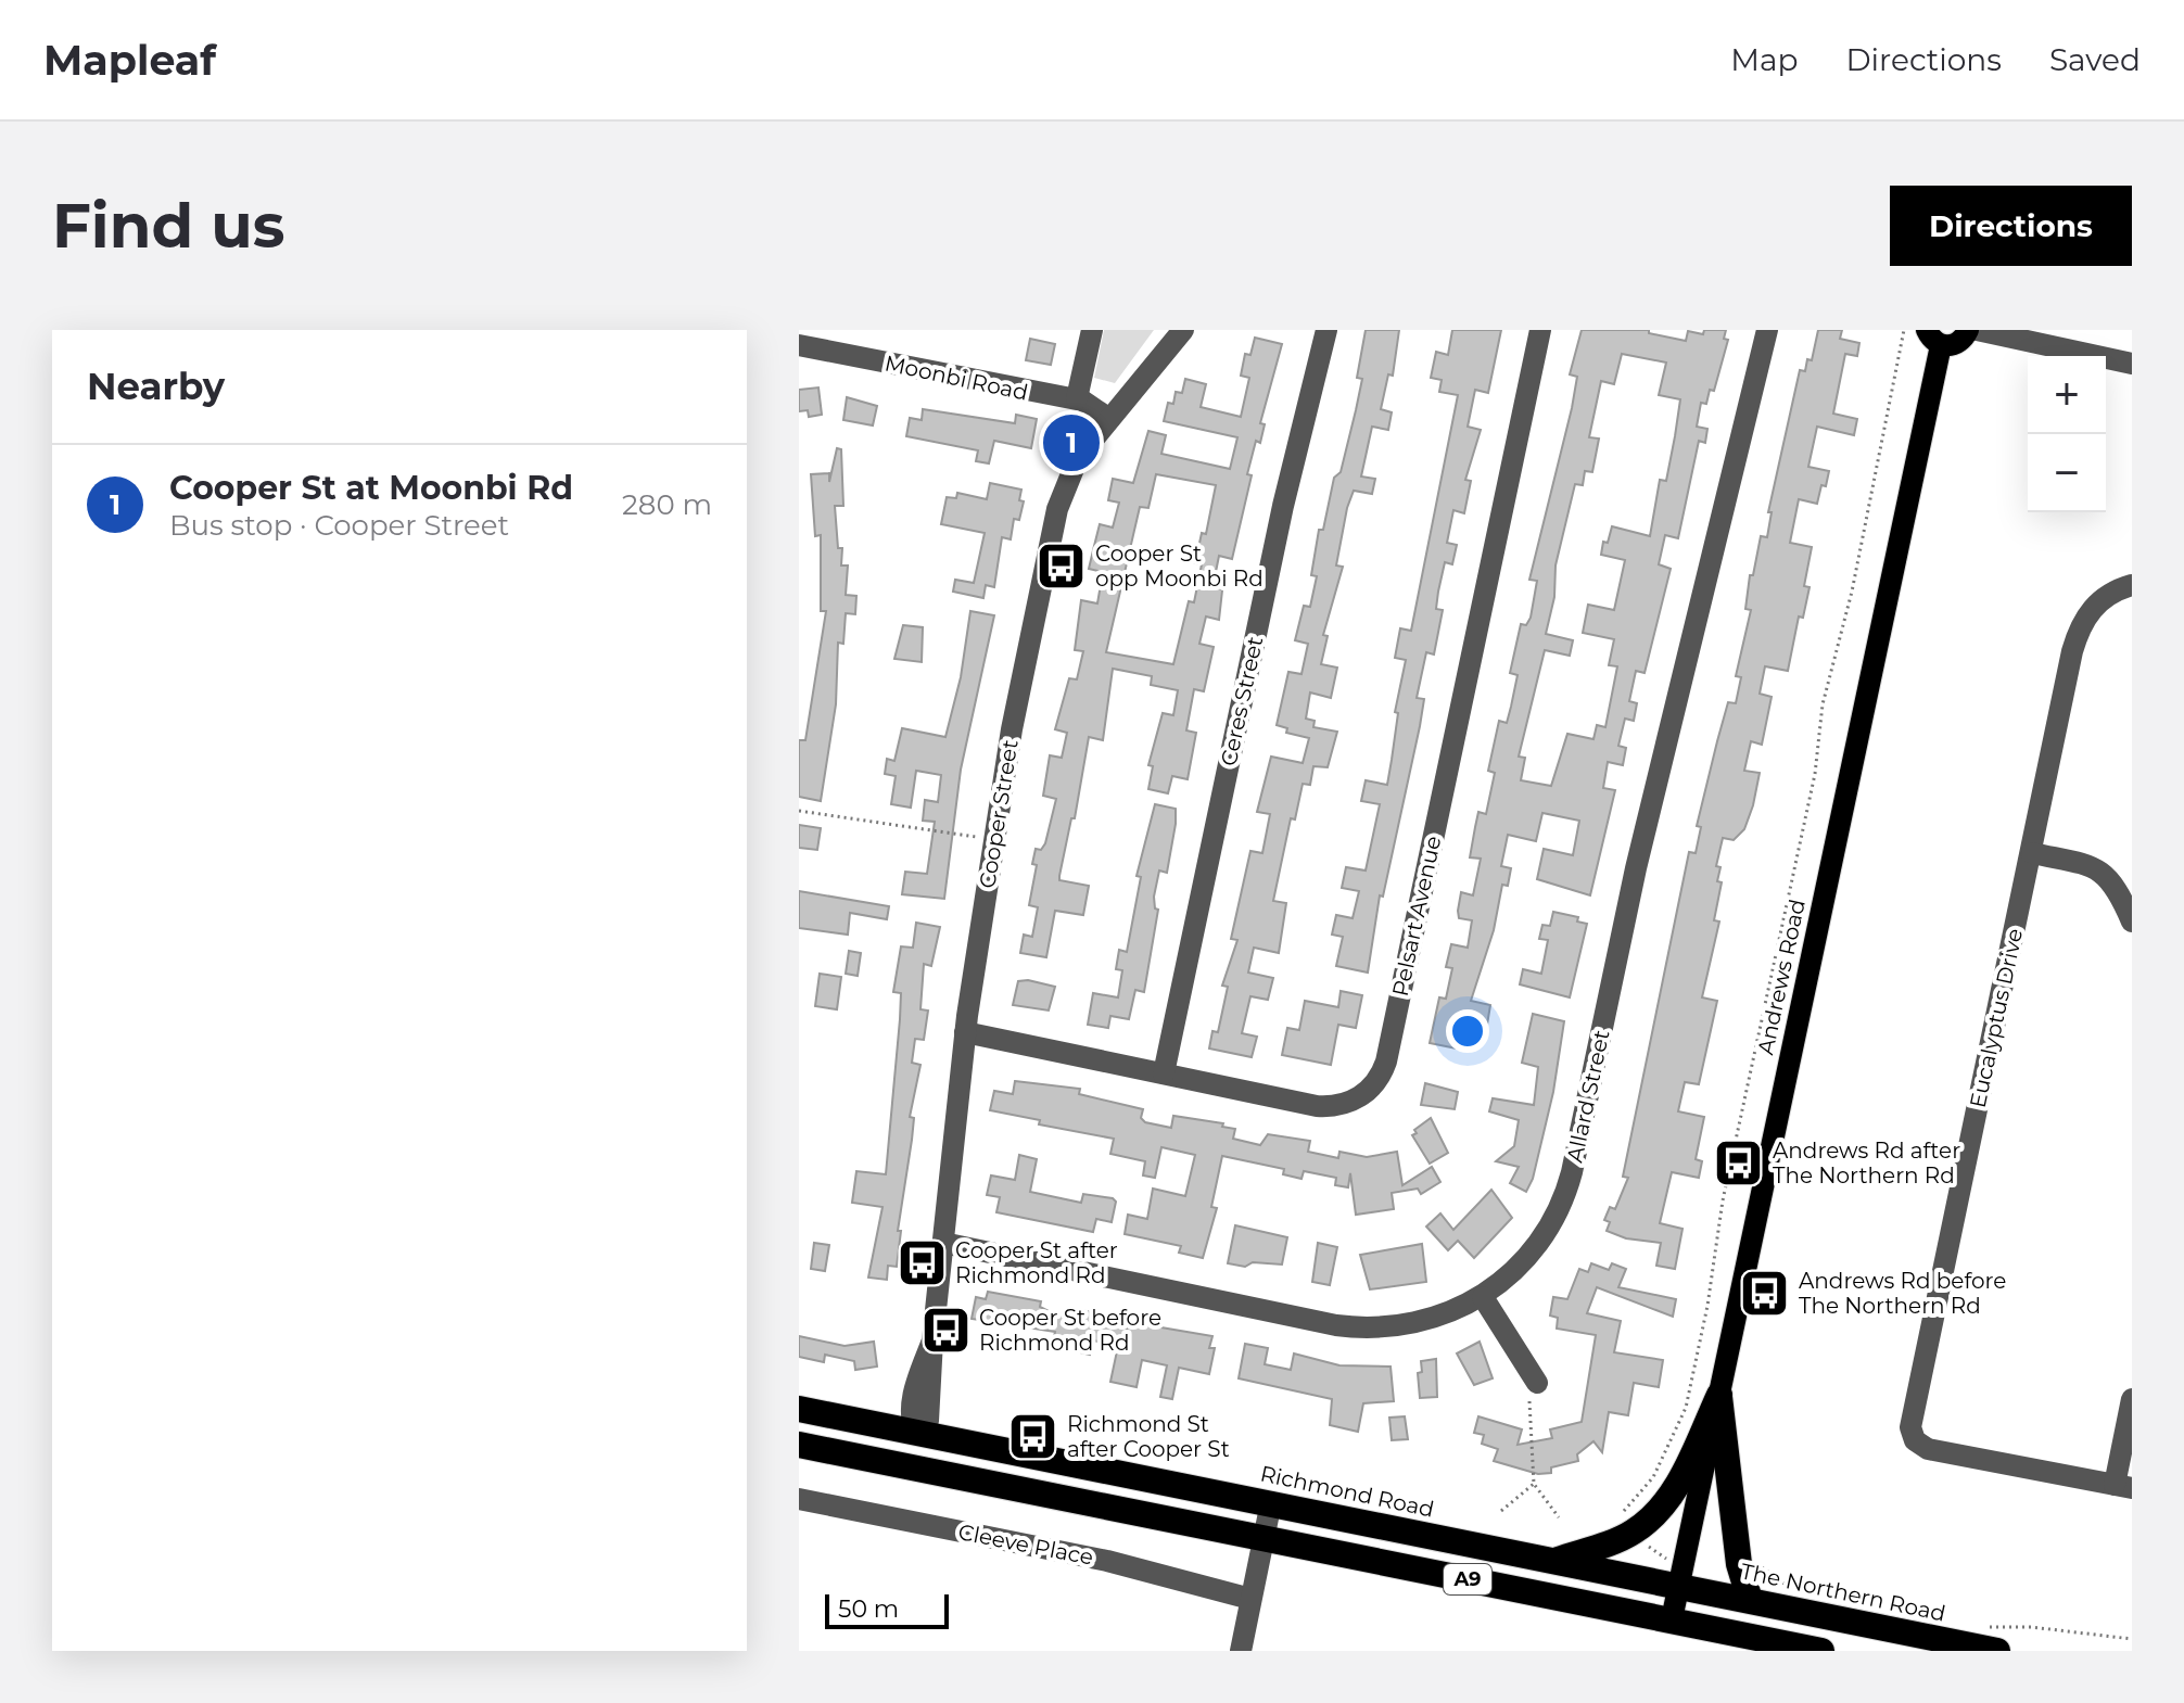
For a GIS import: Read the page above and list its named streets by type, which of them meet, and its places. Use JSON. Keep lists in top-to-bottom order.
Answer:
{
  "streets": {
    "highway": ["Richmond Road", "A9", "The Northern Road"],
    "main road": ["Andrews Road"],
    "street": [
      "Moonbi Road",
      "Ceres Street",
      "Cooper Street",
      "Pelsart Avenue",
      "Eucalyptus Drive",
      "Allard Street",
      "Cleeve Place"
    ]
  },
  "crossings": [
    ["Moonbi Road", "Cooper Street"],
    ["Ceres Street", "Pelsart Avenue"],
    ["Cooper Street", "Pelsart Avenue"],
    ["Cooper Street", "Allard Street"],
    ["Cooper Street", "Richmond Road"],
    ["Andrews Road", "Richmond Road"],
    ["Andrews Road", "A9"],
    ["Andrews Road", "The Northern Road"],
    ["Richmond Road", "The Northern Road"]
  ],
  "places": {
    "bus stop": [
      "Cooper St opp Moonbi Rd",
      "Andrews Rd after The Northern Rd",
      "Cooper St after Richmond Rd",
      "Andrews Rd before The Northern Rd",
      "Cooper St before Richmond Rd",
      "Richmond St after Cooper St"
    ]
  },
  "scale_bar": "50 m",
  "page": {
    "header": "Mapleaf",
    "nav": ["Map", "Directions", "Saved"],
    "buttons": "Directions",
    "title": "Find us",
    "heading": "Nearby",
    "map_buttons": ["+", "−"],
    "pins": "1",
    "list": [
      {
        "mark": "1",
        "name": "Cooper St at Moonbi Rd",
        "note": "Bus stop · Cooper Street",
        "value": "280 m"
      }
    ],
    "scale": "50 m"
  }
}
